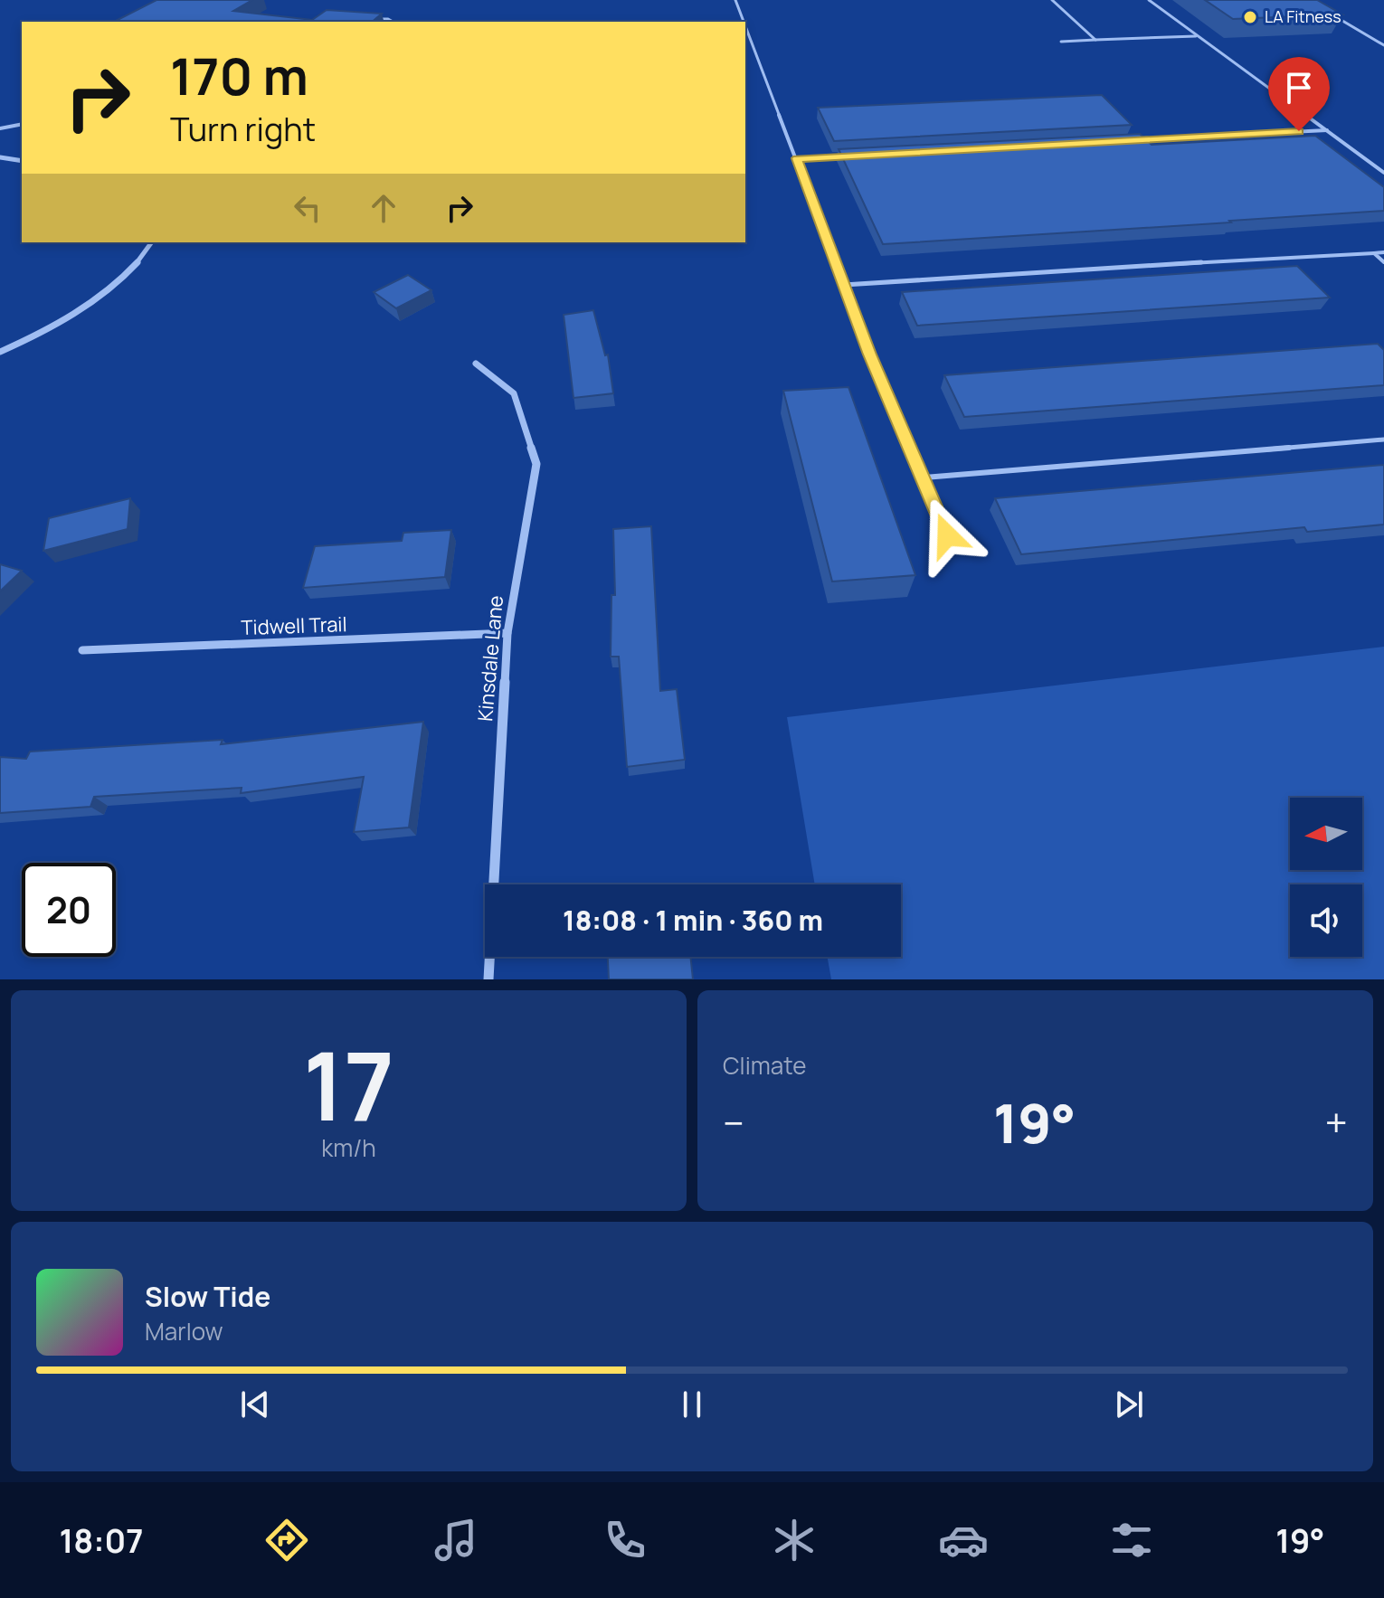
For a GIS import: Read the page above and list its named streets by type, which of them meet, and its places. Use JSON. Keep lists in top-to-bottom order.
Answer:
{
  "streets": {
    "street": ["Tidwell Trail", "Kinsdale Lane"]
  },
  "crossings": [
    ["Tidwell Trail", "Kinsdale Lane"]
  ],
  "places": ["LA Fitness"],
  "north": "left",
  "page": {
    "turn": ["170 m", "Turn right"],
    "limit": "20",
    "trip": "18:08 · 1 min · 360 m",
    "tile": [
      ["17", "km/h"],
      "Climate"
    ],
    "heat": ["−", "19°", "+"],
    "song": ["Slow Tide", "Marlow"],
    "tabs": ["18:07", "19°"]
  }
}
